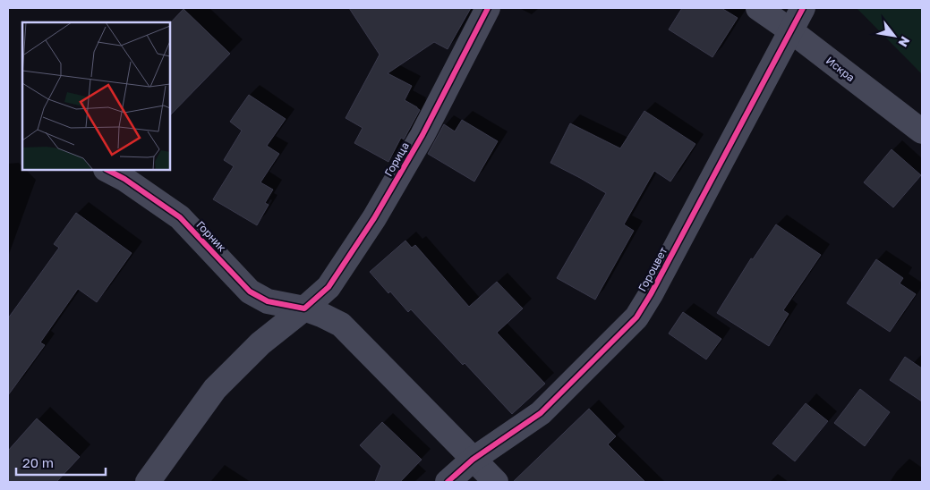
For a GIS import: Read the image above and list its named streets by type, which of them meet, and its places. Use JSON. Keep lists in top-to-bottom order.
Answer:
{
  "streets": {
    "street": [
      "Искра",
      "Горица",
      "Горник",
      "Гороцвет"
    ]
  },
  "crossings": [
    ["Искра", "Гороцвет"],
    ["Горица", "Горник"],
    ["Горник", "Гороцвет"]
  ],
  "scale_bar": "20 m",
  "north": "bottom right"
}
